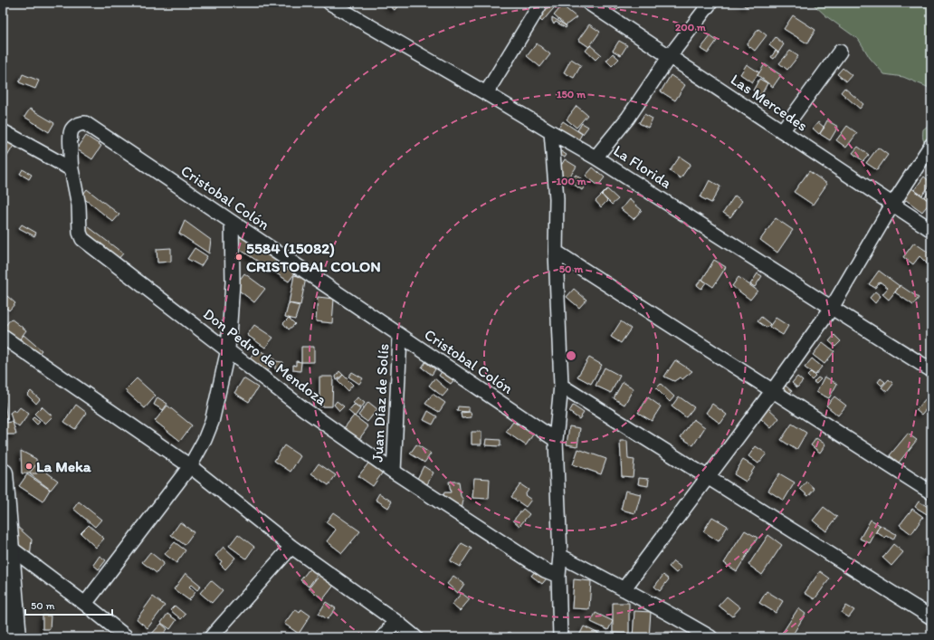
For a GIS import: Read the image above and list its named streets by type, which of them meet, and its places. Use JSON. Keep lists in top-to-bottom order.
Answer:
{
  "streets": {
    "street": [
      "Las Mercedes",
      "La Florida",
      "Cristobal Colón",
      "Don Pedro de Mendoza",
      "Juan Díaz de Solís"
    ]
  },
  "crossings": [
    ["Cristobal Colón", "Don Pedro de Mendoza"],
    ["Cristobal Colón", "Juan Díaz de Solís"],
    ["Don Pedro de Mendoza", "Juan Díaz de Solís"]
  ],
  "places": ["5584 (15082) CRISTOBAL COLON", "La Meka"],
  "scale_bar": "50 m",
  "rings": [
    "200 m",
    "150 m",
    "100 m",
    "50 m"
  ]
}
